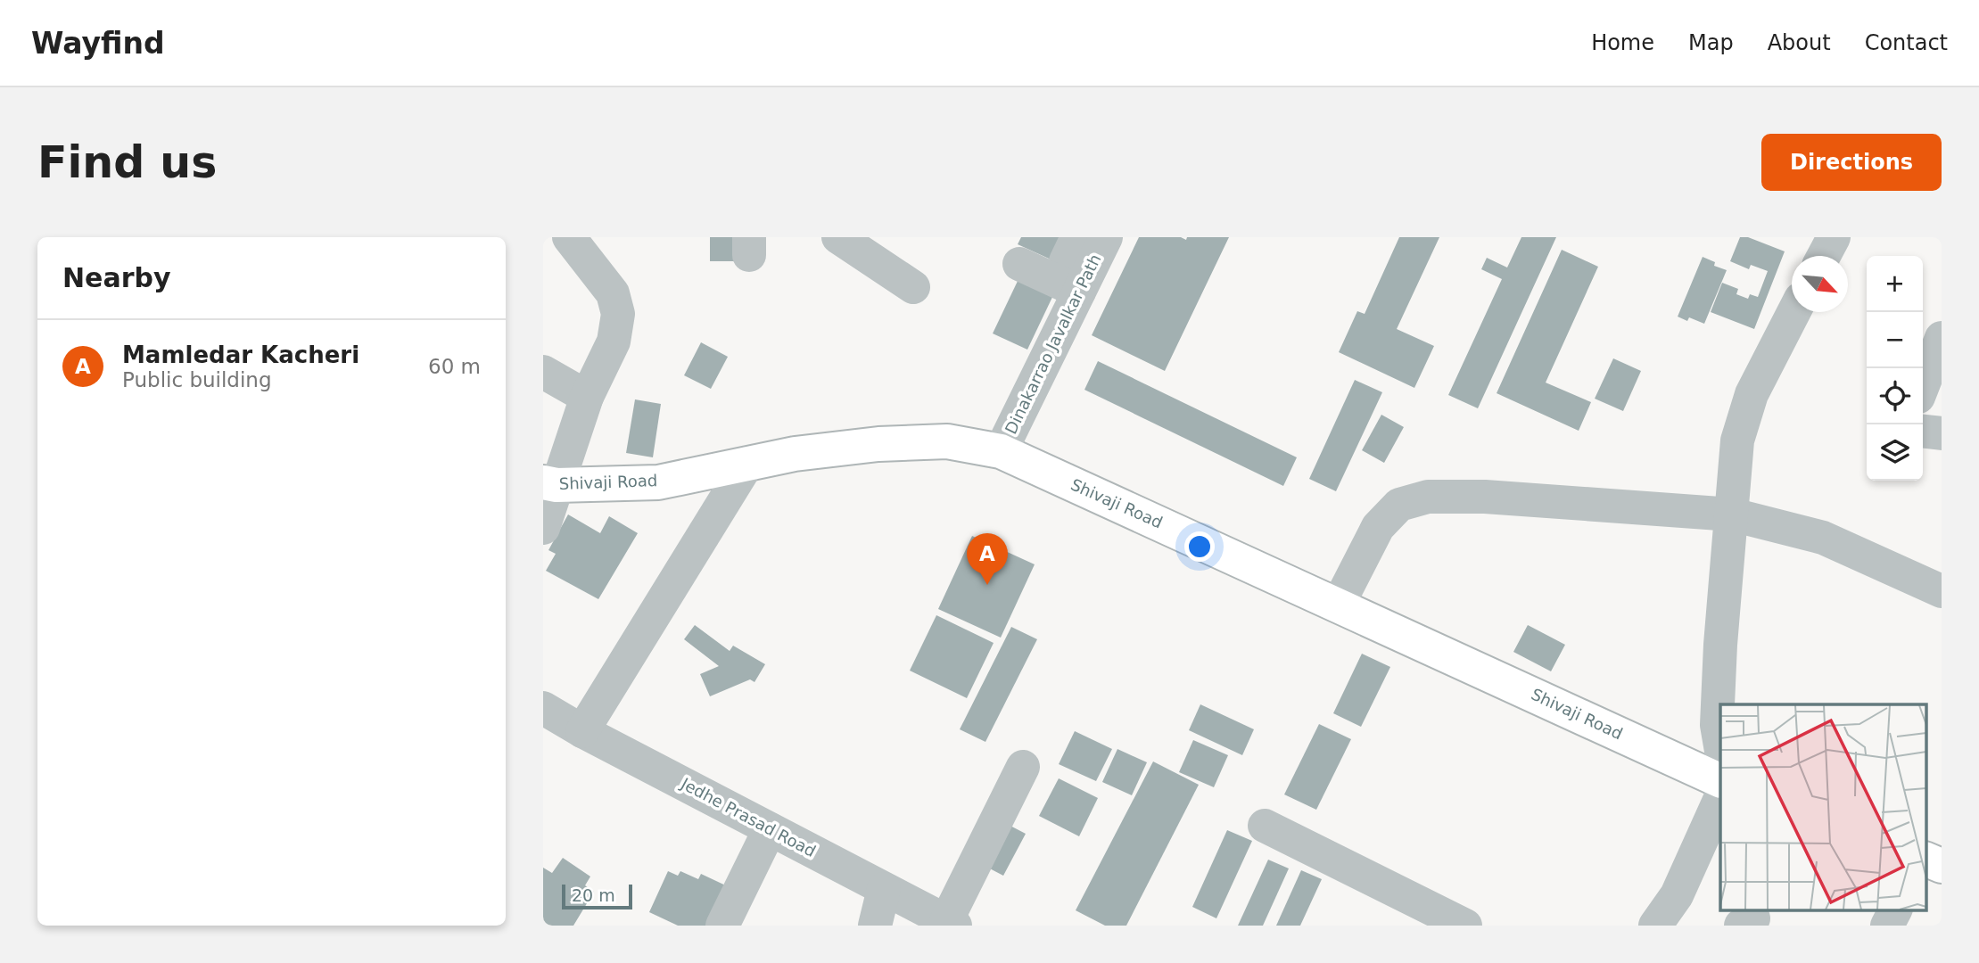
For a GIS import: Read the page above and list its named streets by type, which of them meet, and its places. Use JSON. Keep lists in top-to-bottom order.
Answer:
{
  "streets": {
    "highway": ["Shivaji Road"],
    "street": ["Dinakarrao Javalkar Path", "Jedhe Prasad Road"]
  },
  "crossings": [
    ["Dinakarrao Javalkar Path", "Shivaji Road"]
  ],
  "scale_bar": "20 m",
  "north": "bottom right",
  "page": {
    "header": "Wayfind",
    "nav": [
      "Home",
      "Map",
      "About",
      "Contact"
    ],
    "buttons": "Directions",
    "title": "Find us",
    "heading": "Nearby",
    "map_buttons": ["+", "−"],
    "list": [
      {
        "mark": "A",
        "name": "Mamledar Kacheri",
        "note": "Public building",
        "value": "60 m"
      }
    ],
    "pins": "A",
    "scale": "20 m"
  }
}
